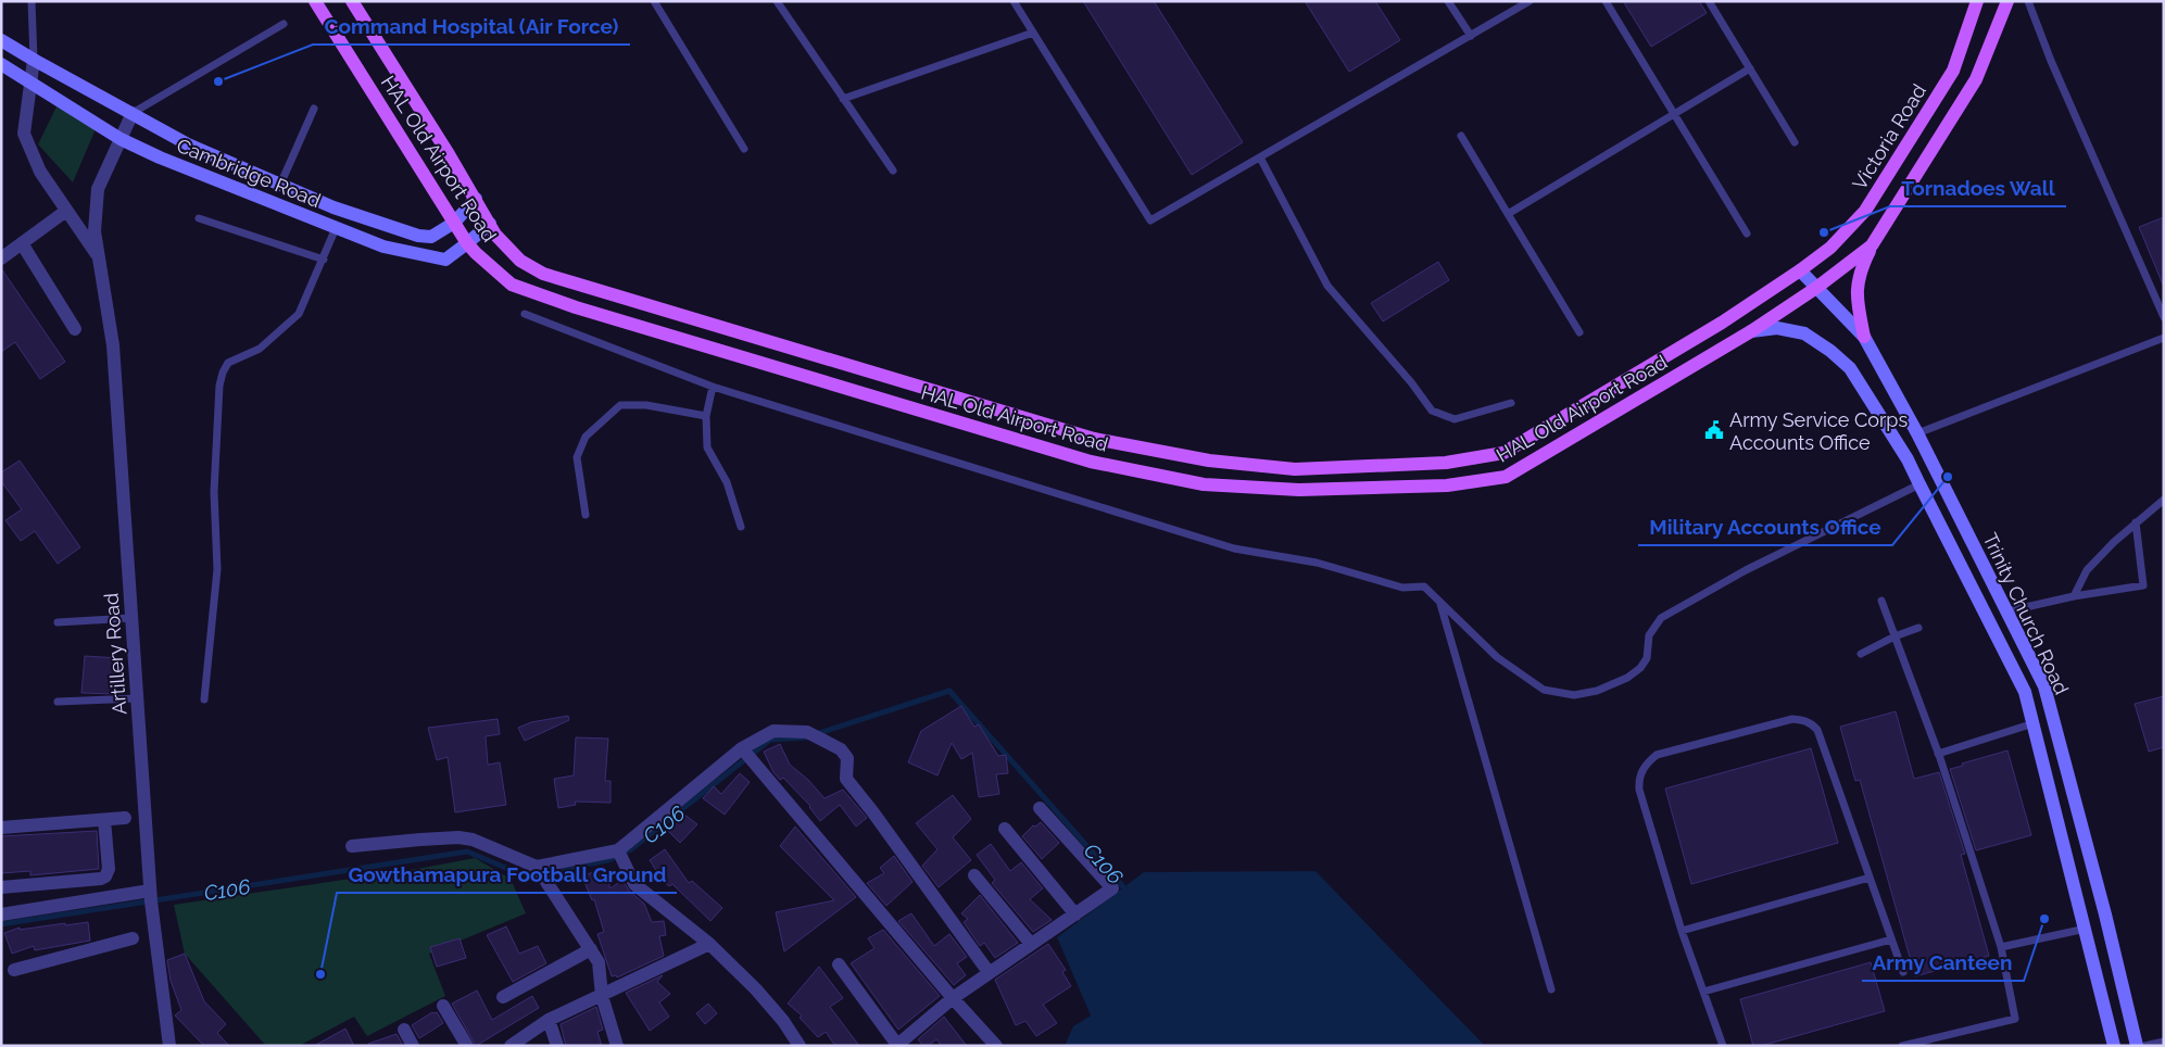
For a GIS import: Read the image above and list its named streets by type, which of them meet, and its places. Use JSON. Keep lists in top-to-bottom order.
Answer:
{
  "streets": {
    "main road": [
      "Victoria Road",
      "HAL Old Airport Road",
      "Cambridge Road",
      "Trinity Church Road"
    ],
    "street": ["Artillery Road"]
  },
  "crossings": [
    ["Victoria Road", "HAL Old Airport Road"],
    ["Victoria Road", "Trinity Church Road"],
    ["HAL Old Airport Road", "Cambridge Road"],
    ["HAL Old Airport Road", "Trinity Church Road"],
    ["Cambridge Road", "Artillery Road"]
  ],
  "water": ["C106"],
  "places": {
    "other": [
      "Command Hospital (Air Force)",
      "Tornadoes Wall",
      "Military Accounts Office",
      "Army Canteen",
      "Gowthamapura Football Ground"
    ],
    "public building": ["Army Service Corps Accounts Office"]
  }
}
